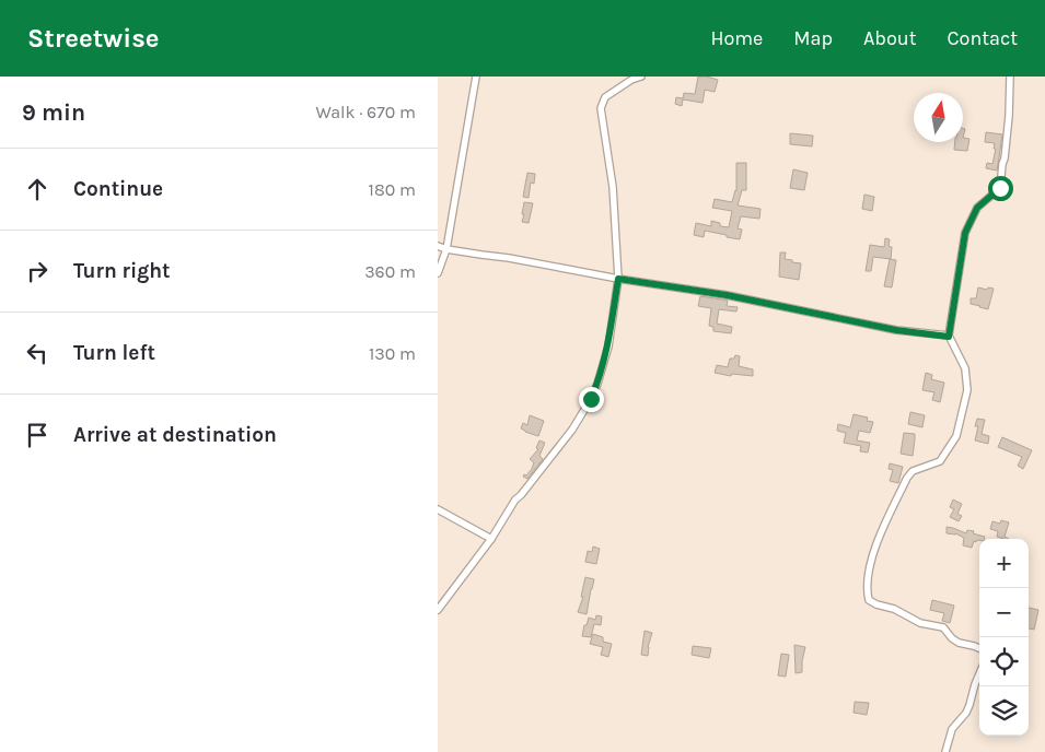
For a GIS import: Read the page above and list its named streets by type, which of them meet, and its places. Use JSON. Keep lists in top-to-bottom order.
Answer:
{
  "north": "top",
  "page": {
    "header": "Streetwise",
    "nav": [
      "Home",
      "Map",
      "About",
      "Contact"
    ],
    "heading": ["9 min", "Walk · 670 m"],
    "list": [
      ["Continue", "180 m"],
      ["Turn right", "360 m"],
      ["Turn left", "130 m"],
      "Arrive at destination"
    ],
    "map_buttons": ["+", "−"]
  }
}
